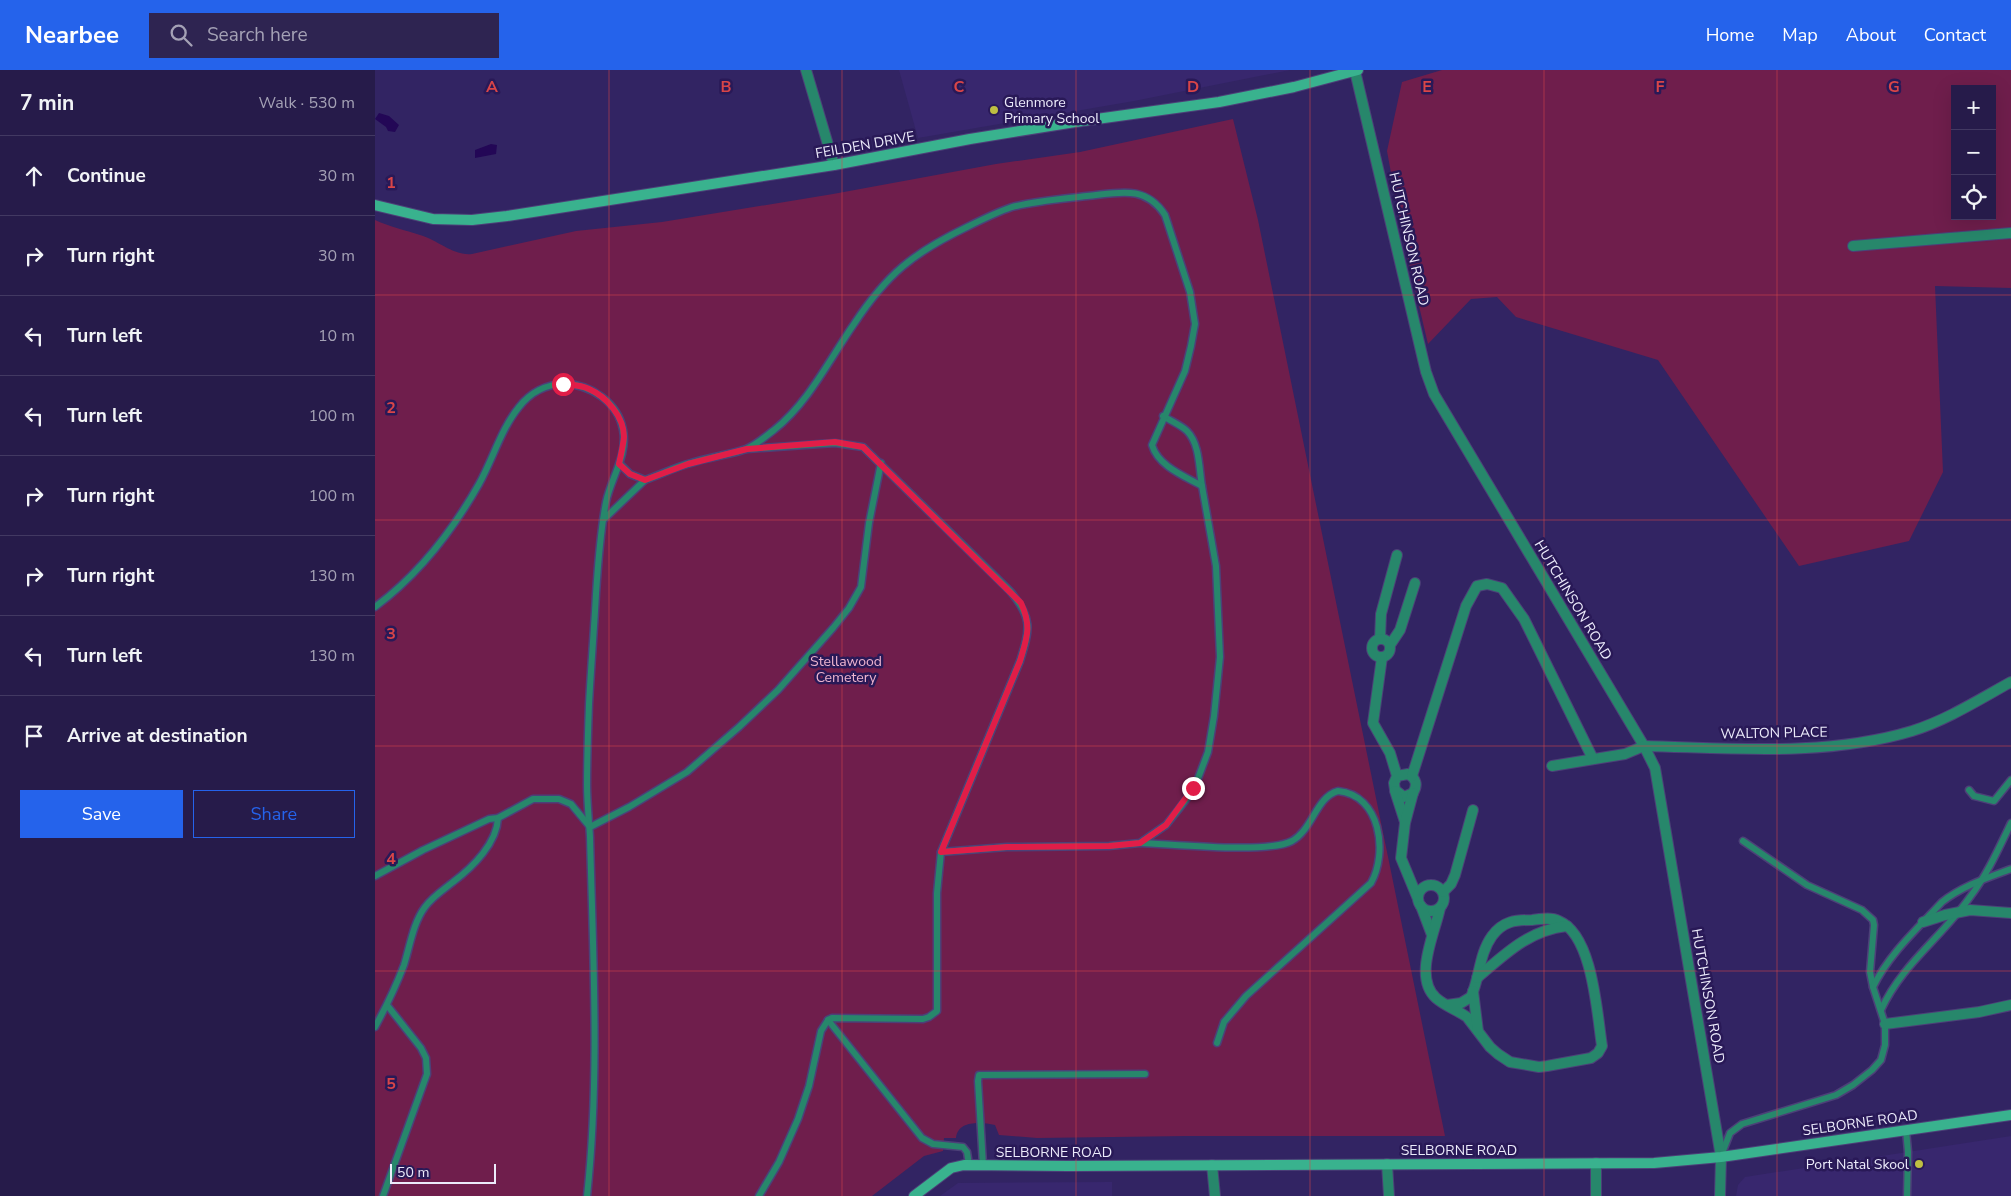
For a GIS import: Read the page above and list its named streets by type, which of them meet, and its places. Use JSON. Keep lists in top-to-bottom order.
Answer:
{
  "streets": {
    "street": [
      "FEILDEN DRIVE",
      "HUTCHINSON ROAD",
      "WALTON PLACE",
      "SELBORNE ROAD"
    ]
  },
  "crossings": [
    ["FEILDEN DRIVE", "HUTCHINSON ROAD"],
    ["HUTCHINSON ROAD", "WALTON PLACE"],
    ["HUTCHINSON ROAD", "SELBORNE ROAD"]
  ],
  "parks": ["Stellawood Cemetery"],
  "places": ["Glenmore Primary School", "Port Natal Skool"],
  "scale_bar": "50 m",
  "page": {
    "header": "Nearbee",
    "search": "Search here",
    "nav": [
      "Home",
      "Map",
      "About",
      "Contact"
    ],
    "heading": ["7 min", "Walk · 530 m"],
    "map_buttons": ["+", "−"],
    "list": [
      ["Continue", "30 m"],
      ["Turn right", "30 m"],
      ["Turn left", "10 m"],
      ["Turn left", "100 m"],
      ["Turn right", "100 m"],
      ["Turn right", "130 m"],
      ["Turn left", "130 m"],
      "Arrive at destination"
    ],
    "buttons": ["Save", "Share"],
    "scale": "50 m"
  },
  "grid": {
    "columns": [
      "A",
      "B",
      "C",
      "D",
      "E",
      "F",
      "G"
    ],
    "rows": [
      "1",
      "2",
      "3",
      "4",
      "5"
    ]
  }
}
